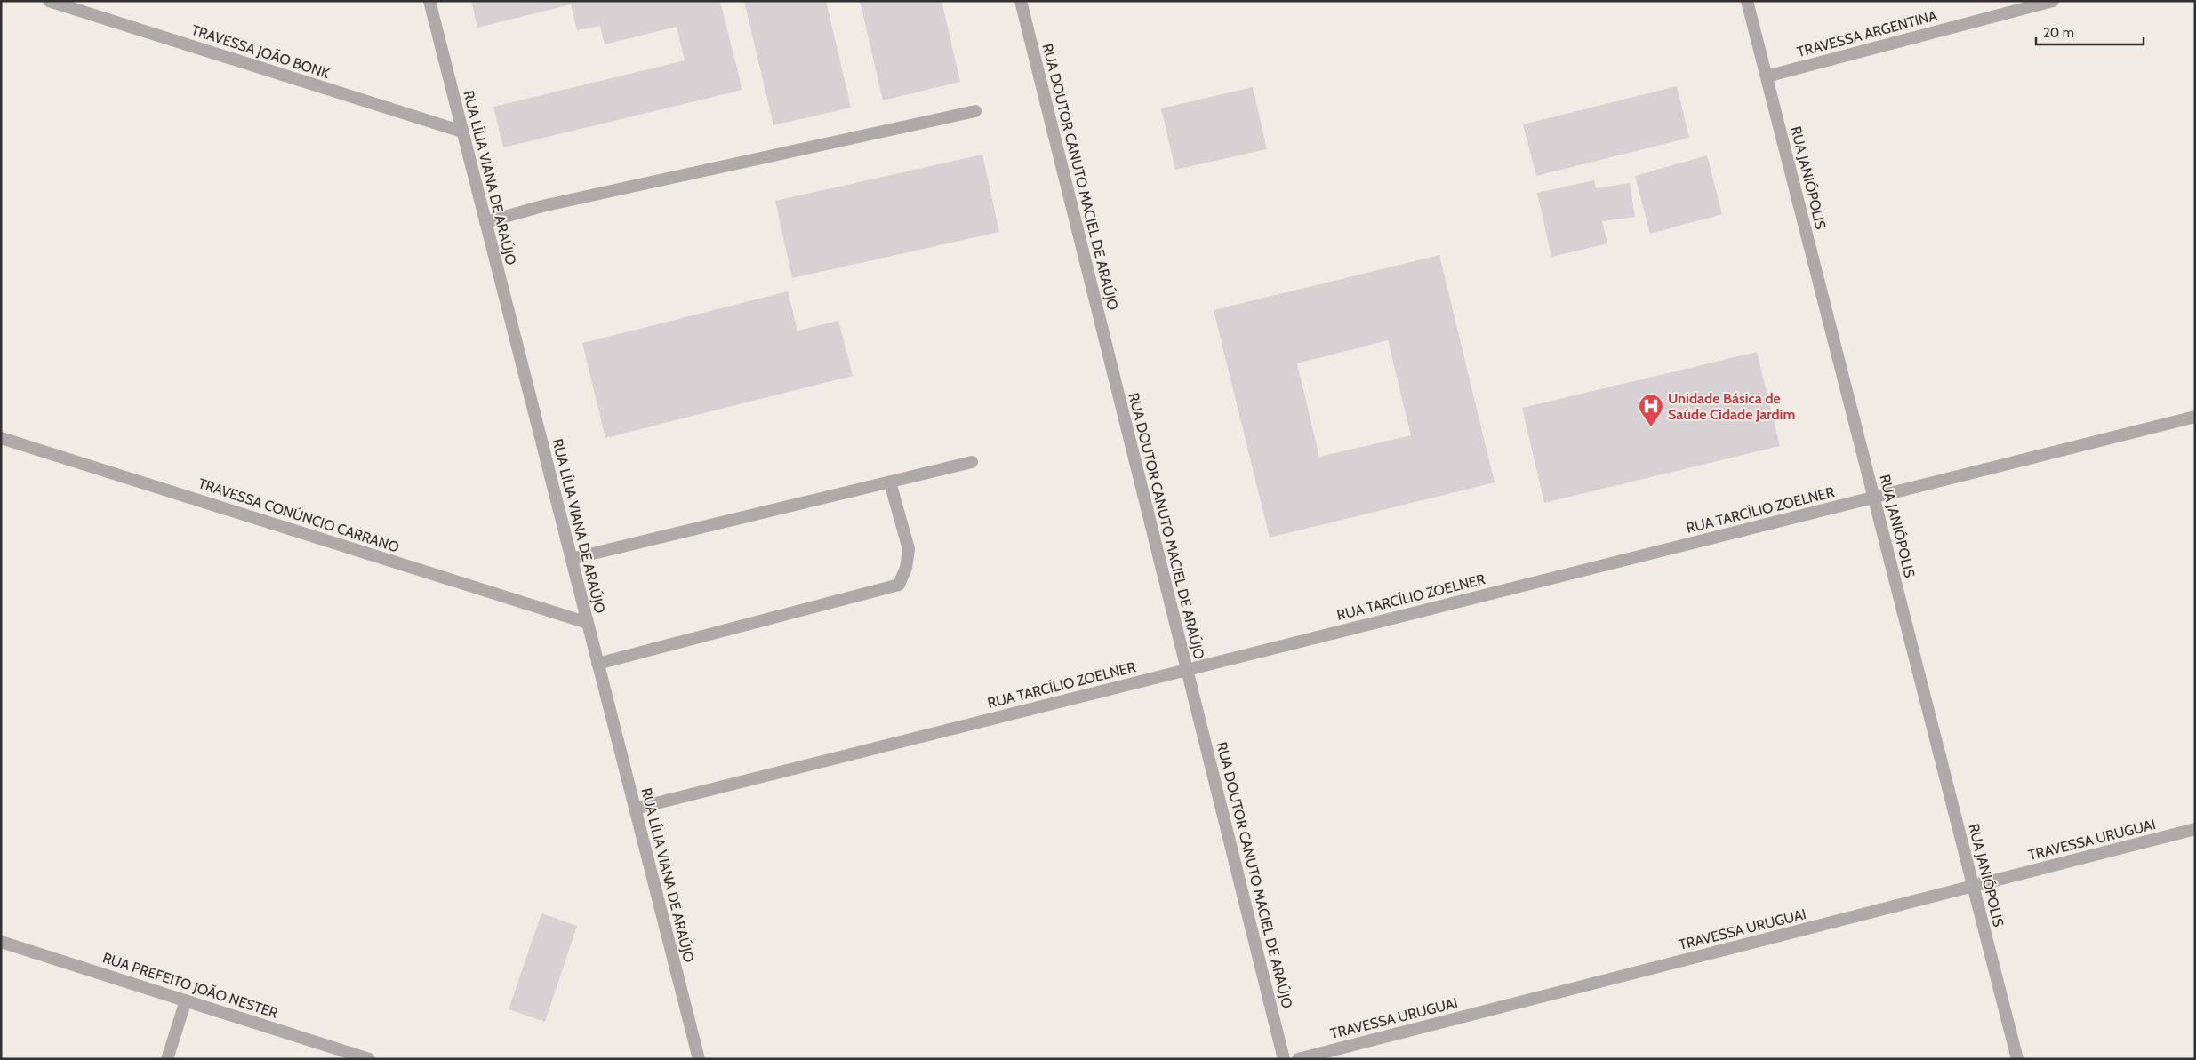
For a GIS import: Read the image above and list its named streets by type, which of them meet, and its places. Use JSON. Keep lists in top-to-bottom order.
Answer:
{
  "streets": {
    "street": [
      "TRAVESSA ARGENTINA",
      "TRAVESSA JOÃO BONK",
      "RUA DOUTOR CANUTO MACIEL DE ARAÚJO",
      "RUA LÍLIA VIANA DE ARAÚJO",
      "RUA JANIÓPOLIS",
      "RUA TARCÍLIO ZOELNER",
      "TRAVESSA CONÚNCIO CARRANO",
      "TRAVESSA URUGUAI",
      "RUA PREFEITO JOÃO NESTER"
    ]
  },
  "crossings": [
    ["TRAVESSA ARGENTINA", "RUA JANIÓPOLIS"],
    ["TRAVESSA JOÃO BONK", "RUA LÍLIA VIANA DE ARAÚJO"],
    ["RUA DOUTOR CANUTO MACIEL DE ARAÚJO", "RUA TARCÍLIO ZOELNER"],
    ["RUA LÍLIA VIANA DE ARAÚJO", "RUA TARCÍLIO ZOELNER"],
    ["RUA LÍLIA VIANA DE ARAÚJO", "TRAVESSA CONÚNCIO CARRANO"],
    ["RUA JANIÓPOLIS", "RUA TARCÍLIO ZOELNER"],
    ["RUA JANIÓPOLIS", "TRAVESSA URUGUAI"]
  ],
  "places": {
    "hospital": ["Unidade Básica de Saúde Cidade Jardim"]
  },
  "scale_bar": "20 m"
}
